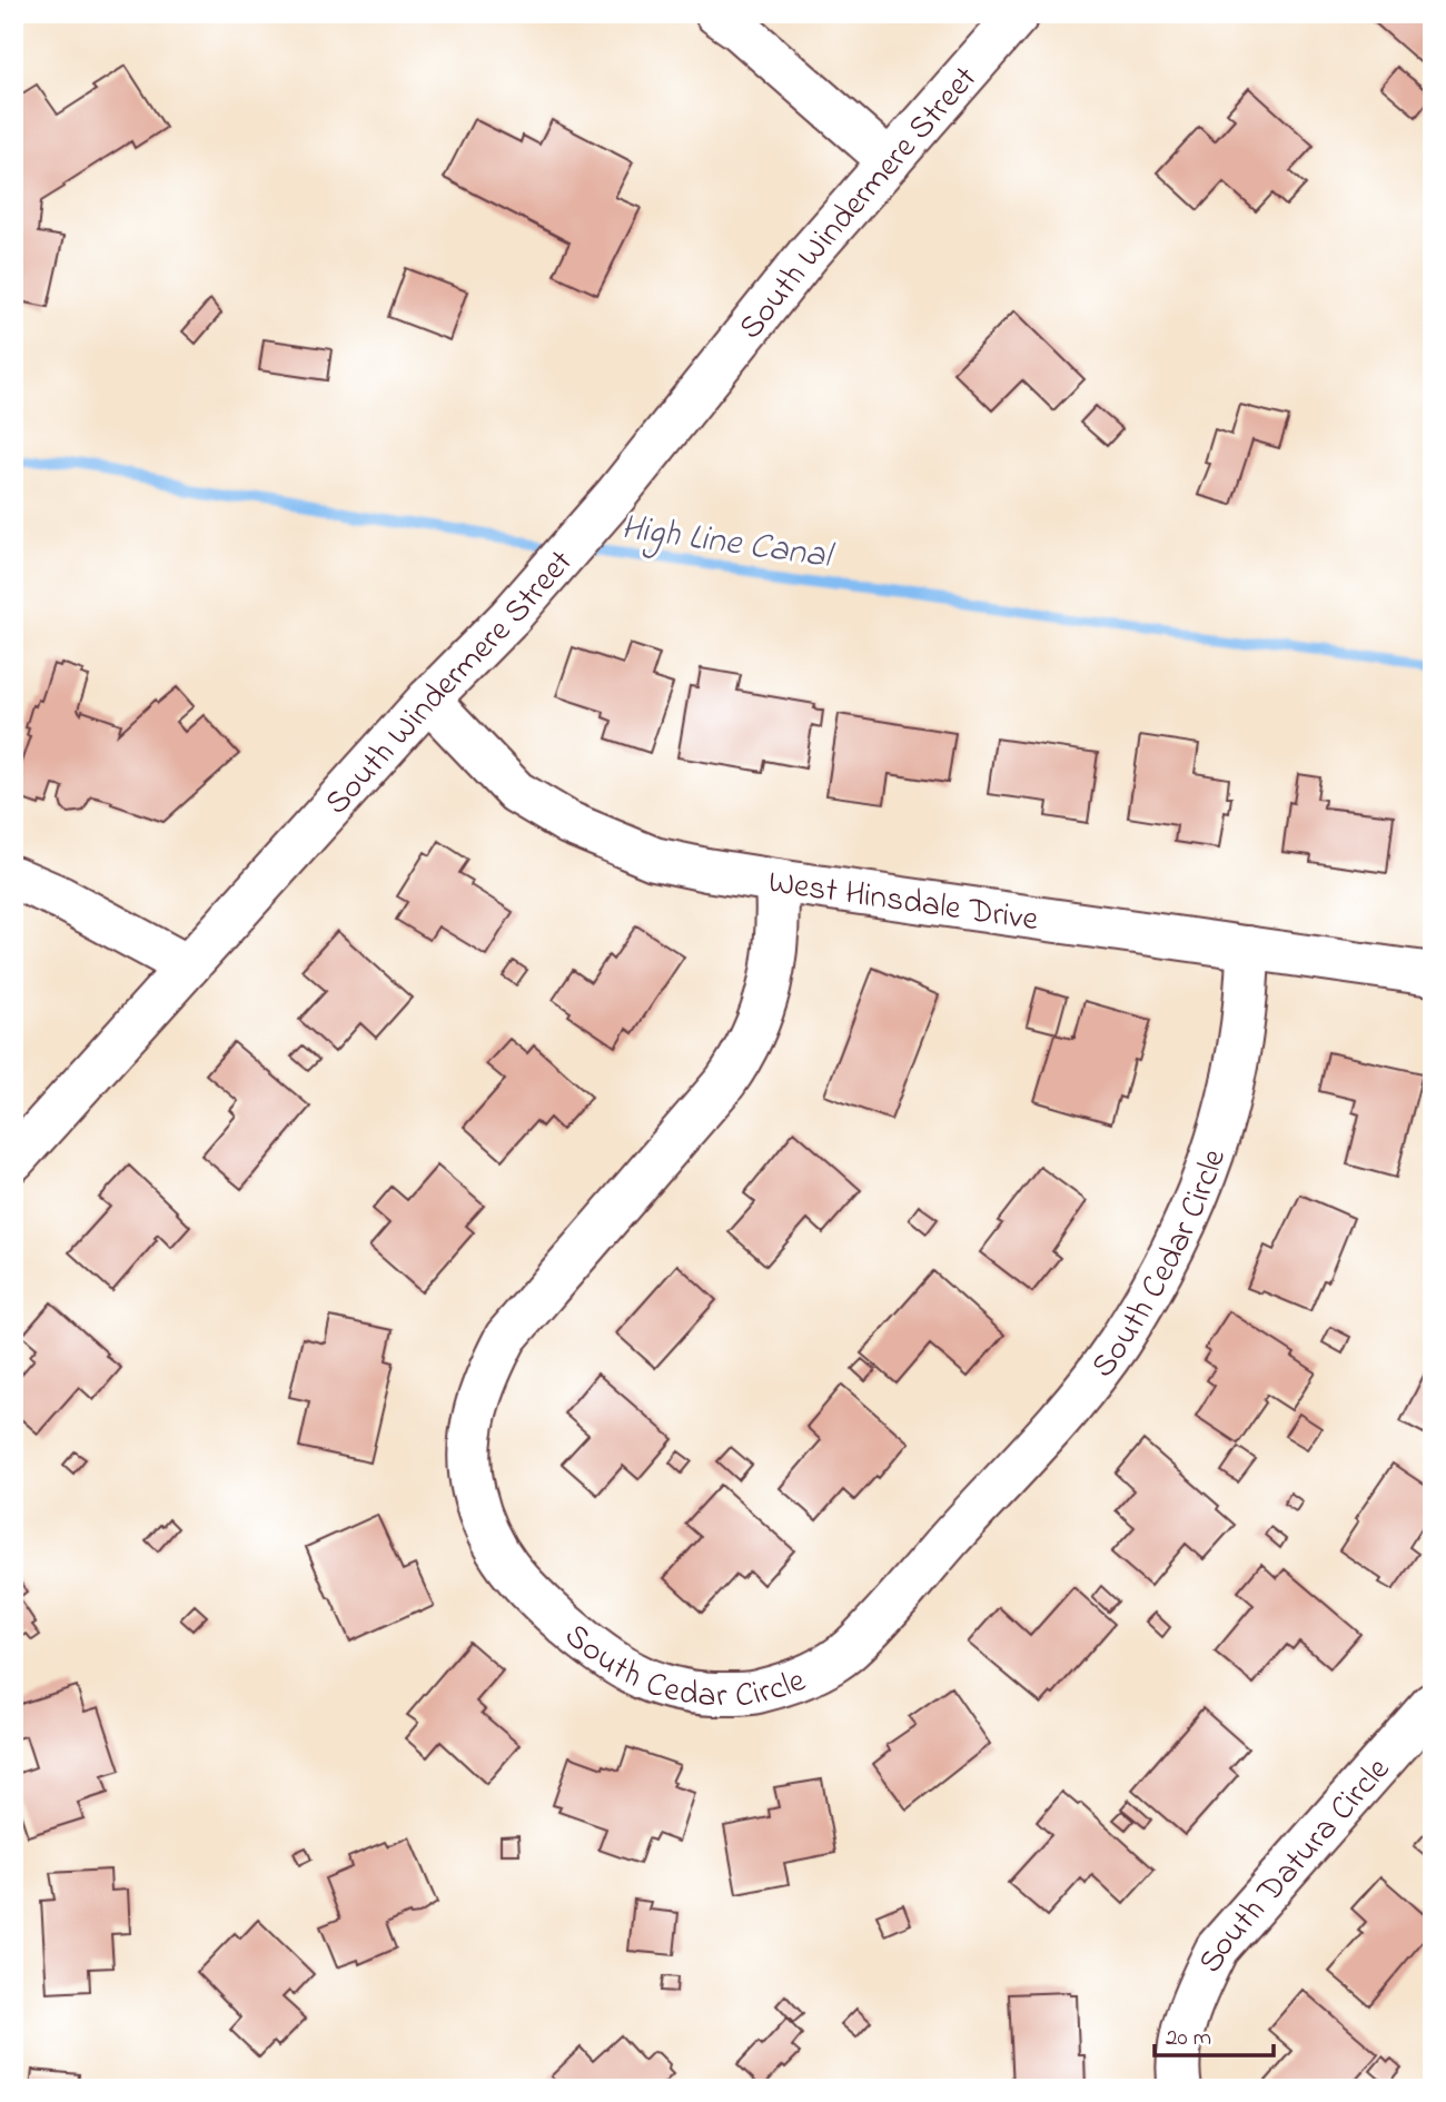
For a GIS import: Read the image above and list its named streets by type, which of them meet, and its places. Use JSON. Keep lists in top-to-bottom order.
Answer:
{
  "streets": {
    "street": [
      "South Windermere Street",
      "West Hinsdale Drive",
      "South Cedar Circle",
      "South Datura Circle"
    ]
  },
  "crossings": [
    ["South Windermere Street", "West Hinsdale Drive"],
    ["West Hinsdale Drive", "South Cedar Circle"]
  ],
  "water": ["High Line Canal"],
  "scale_bar": "20 m"
}
